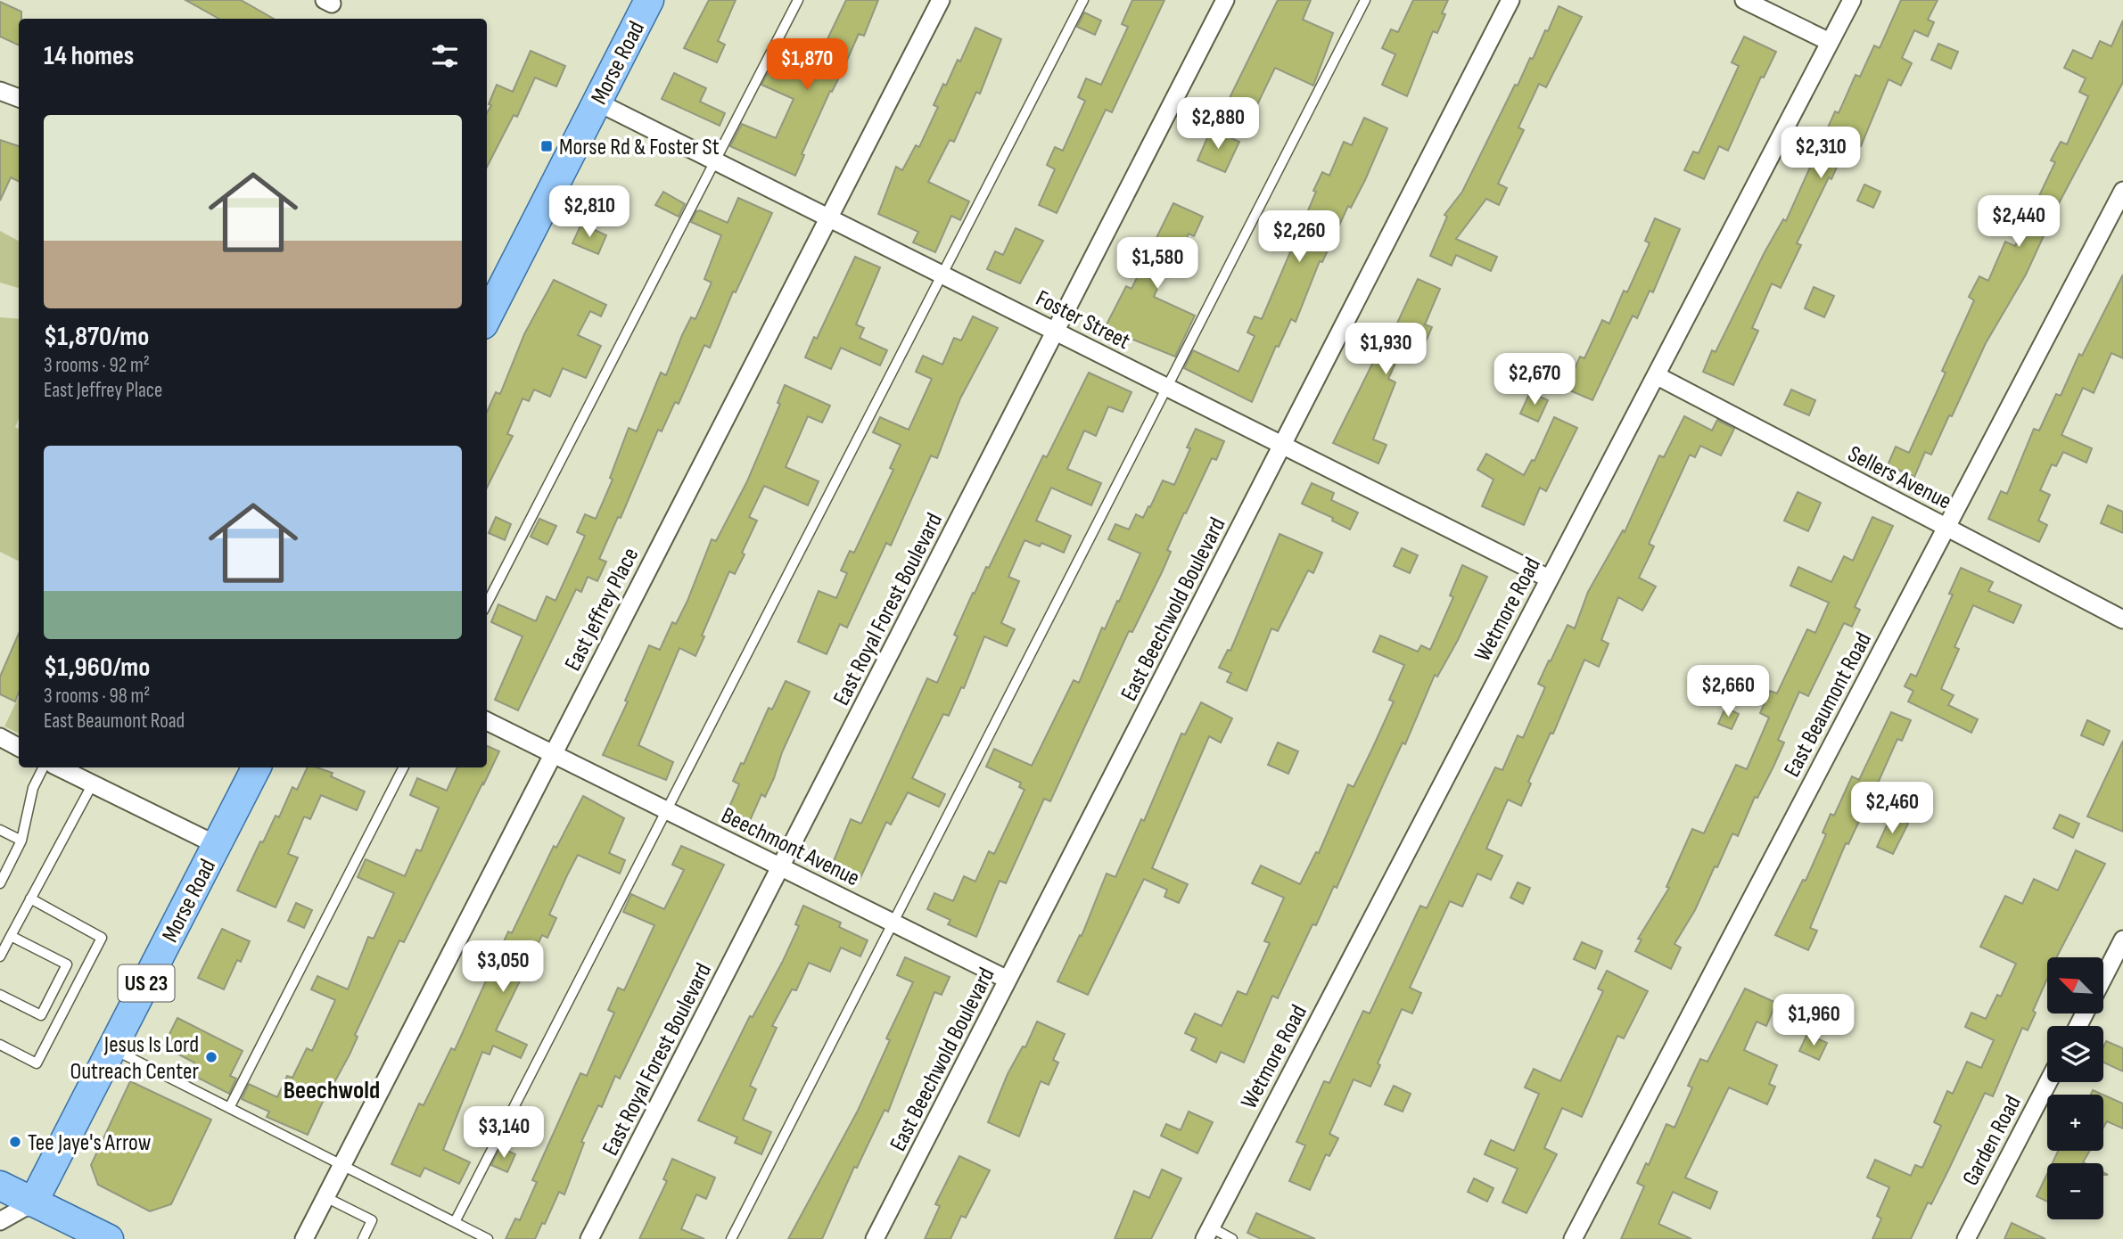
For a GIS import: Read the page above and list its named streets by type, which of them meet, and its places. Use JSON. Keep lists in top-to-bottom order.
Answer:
{
  "streets": {
    "main road": ["Morse Road", "US 23"],
    "street": [
      "Foster Street",
      "Sellers Avenue",
      "East Jeffrey Place",
      "East Royal Forest Boulevard",
      "East Beechwold Boulevard",
      "Wetmore Road",
      "East Beaumont Road",
      "Beechmont Avenue",
      "Garden Road"
    ]
  },
  "crossings": [
    ["Morse Road", "Foster Street"],
    ["Foster Street", "East Jeffrey Place"],
    ["Foster Street", "East Royal Forest Boulevard"],
    ["Foster Street", "East Beechwold Boulevard"],
    ["Foster Street", "Wetmore Road"],
    ["Sellers Avenue", "Wetmore Road"],
    ["Sellers Avenue", "East Beaumont Road"],
    ["East Jeffrey Place", "Beechmont Avenue"],
    ["East Royal Forest Boulevard", "Beechmont Avenue"],
    ["East Beechwold Boulevard", "Beechmont Avenue"]
  ],
  "districts": ["Beechwold"],
  "places": {
    "transit": ["Morse Rd & Foster St"],
    "other": ["Jesus Is Lord Outreach Center", "Tee Jaye's Arrow"]
  },
  "north": "top left",
  "page": {
    "heading": "14 homes",
    "price": [
      "$1,870",
      "$2,880",
      "$2,310",
      "$2,810",
      "$2,440",
      "$2,260",
      "$1,580",
      "$1,930",
      "$2,670",
      "$2,660",
      "$2,460",
      "$3,050",
      "$1,960",
      "$3,140"
    ],
    "list": [
      {
        "name": "$1,870/mo",
        "note": "3 rooms · 92 m² · East Jeffrey Place"
      },
      {
        "name": "$1,960/mo",
        "note": "3 rooms · 98 m² · East Beaumont Road"
      }
    ],
    "map_buttons": ["+", "−"]
  }
}
